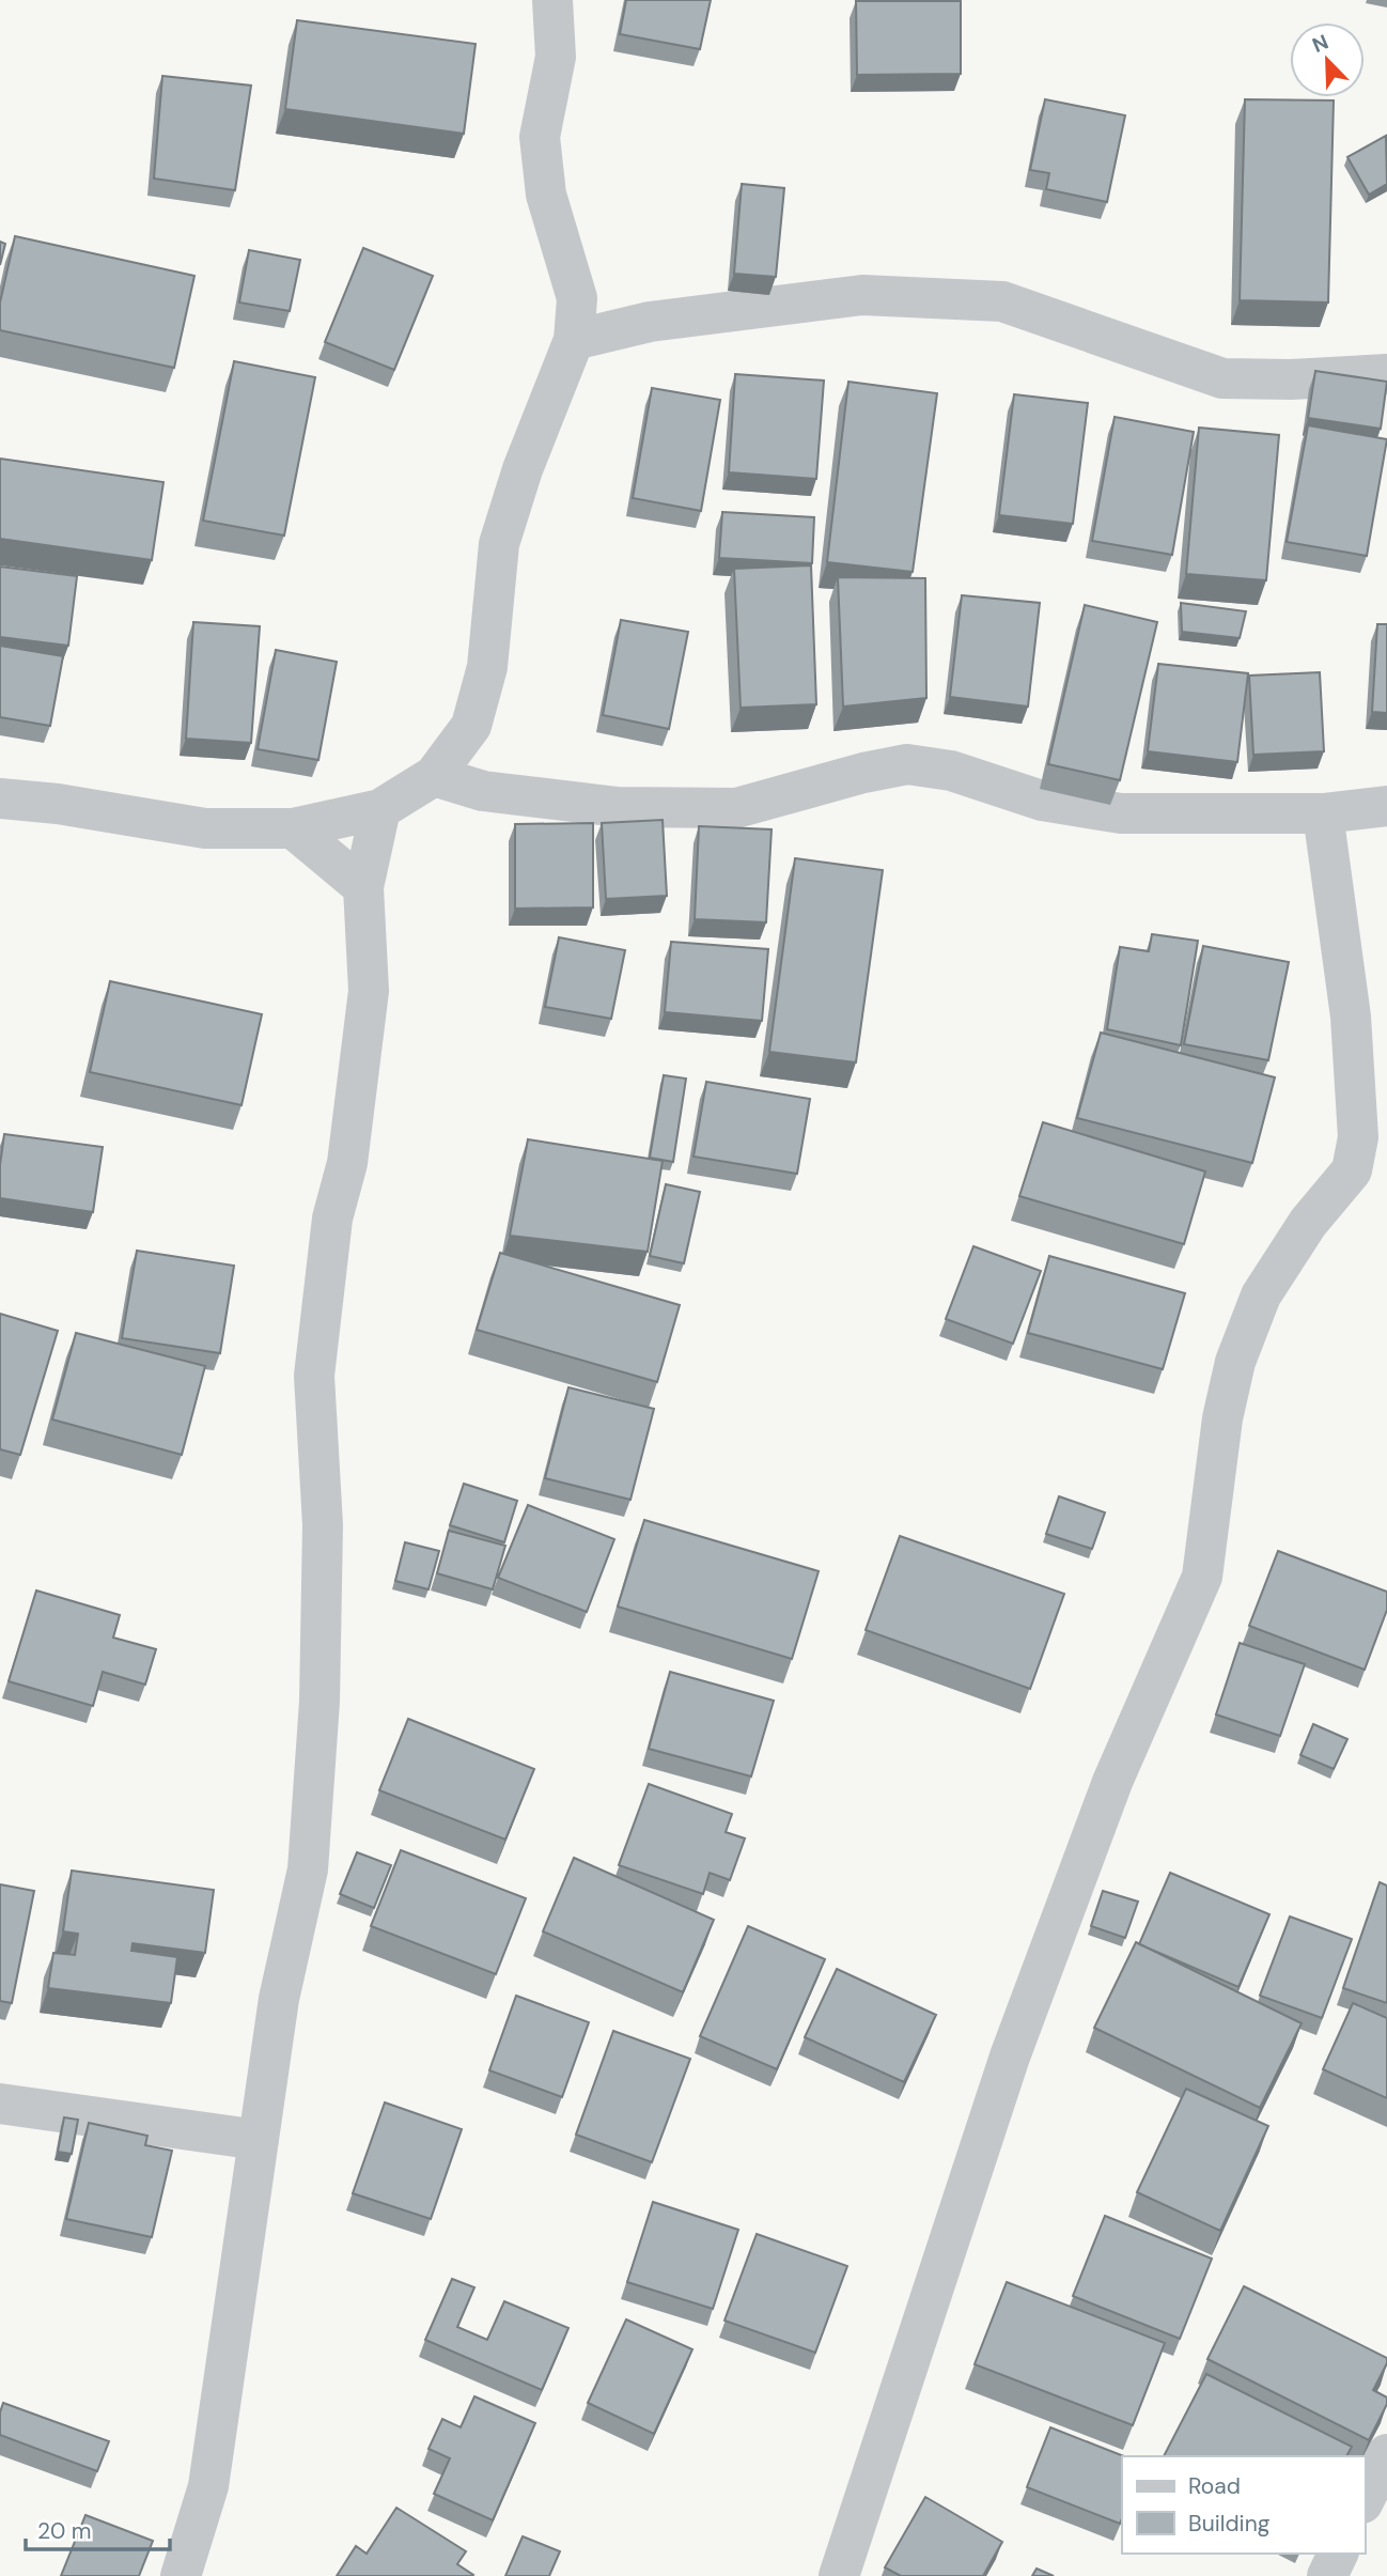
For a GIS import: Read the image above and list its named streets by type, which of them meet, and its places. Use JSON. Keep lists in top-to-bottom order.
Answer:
{
  "legend": ["Road", "Building"],
  "scale_bar": "20 m",
  "north": "top left"
}
